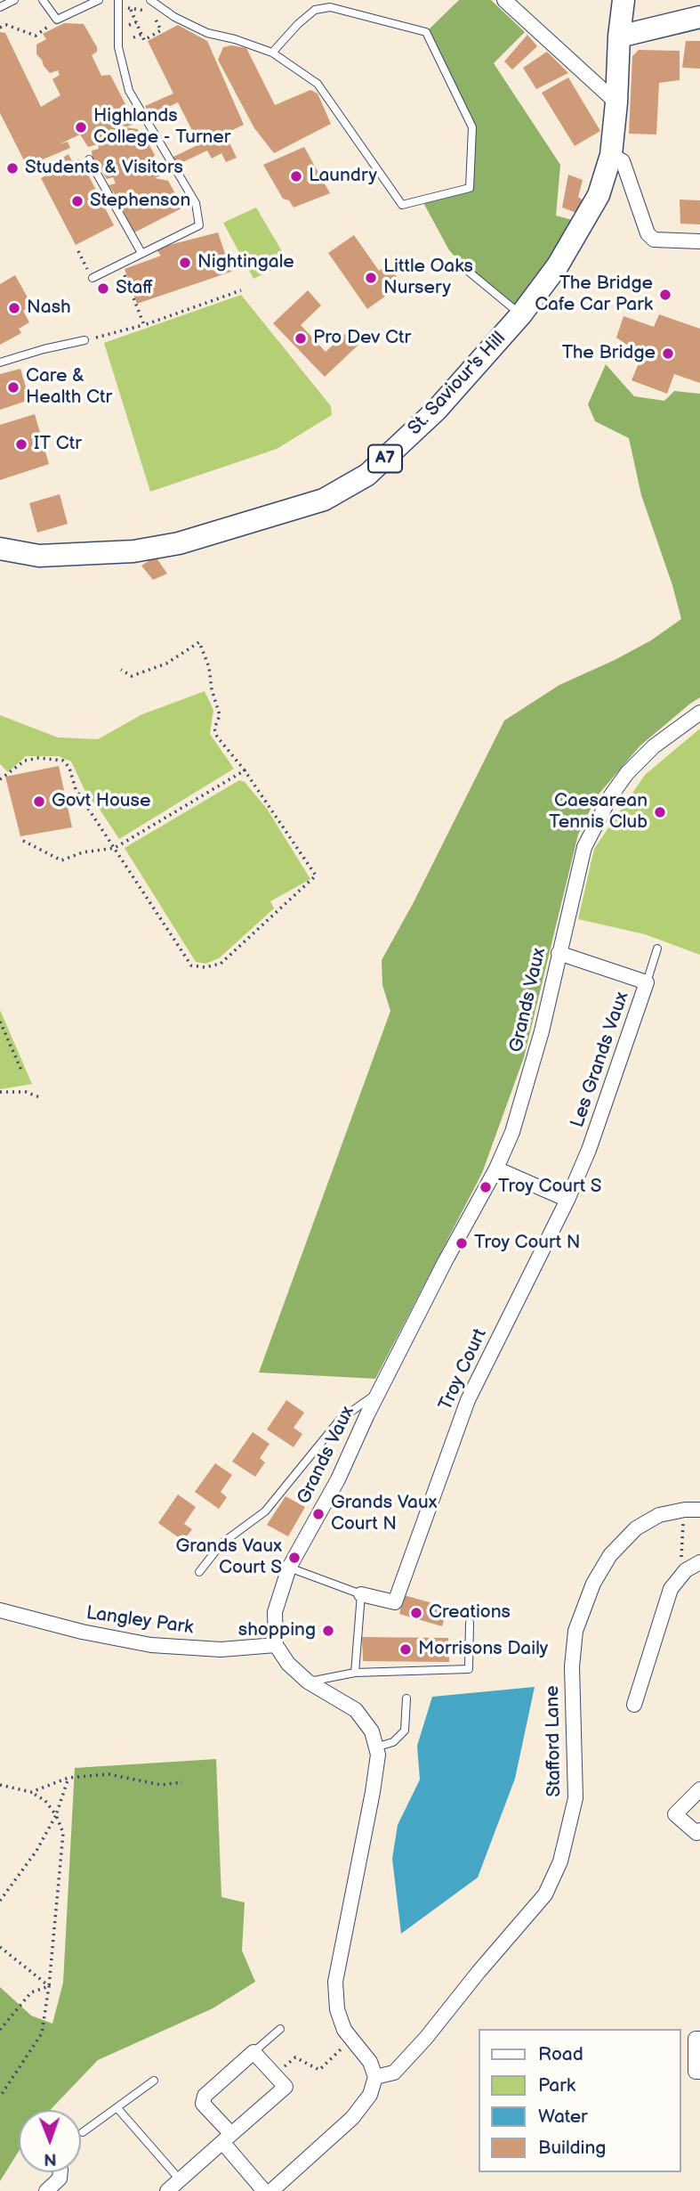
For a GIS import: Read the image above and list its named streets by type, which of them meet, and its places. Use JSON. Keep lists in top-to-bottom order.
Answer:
{
  "streets": {
    "main road": ["St. Saviour's Hill", "A7"],
    "street": [
      "Grands Vaux",
      "Les Grands Vaux",
      "Troy Court",
      "Langley Park",
      "Stafford Lane"
    ]
  },
  "crossings": [
    ["St. Saviour's Hill", "A7"],
    ["Grands Vaux", "Les Grands Vaux"],
    ["Grands Vaux", "Langley Park"],
    ["Les Grands Vaux", "Troy Court"]
  ],
  "places": [
    "Highlands College - Turner",
    "Students & Visitors",
    "Laundry",
    "Stephenson",
    "Nightingale",
    "Little Oaks Nursery",
    "Staff",
    "The Bridge Cafe Car Park",
    "Nash",
    "Pro Dev Ctr",
    "The Bridge",
    "Care & Health Ctr",
    "IT Ctr",
    "Govt House",
    "Caesarean Tennis Club",
    "Troy Court S",
    "Troy Court N",
    "Grands Vaux Court N",
    "Grands Vaux Court S",
    "Creations",
    "shopping",
    "Morrisons Daily"
  ],
  "legend": [
    "Road",
    "Park",
    "Water",
    "Building"
  ],
  "north": "bottom"
}
